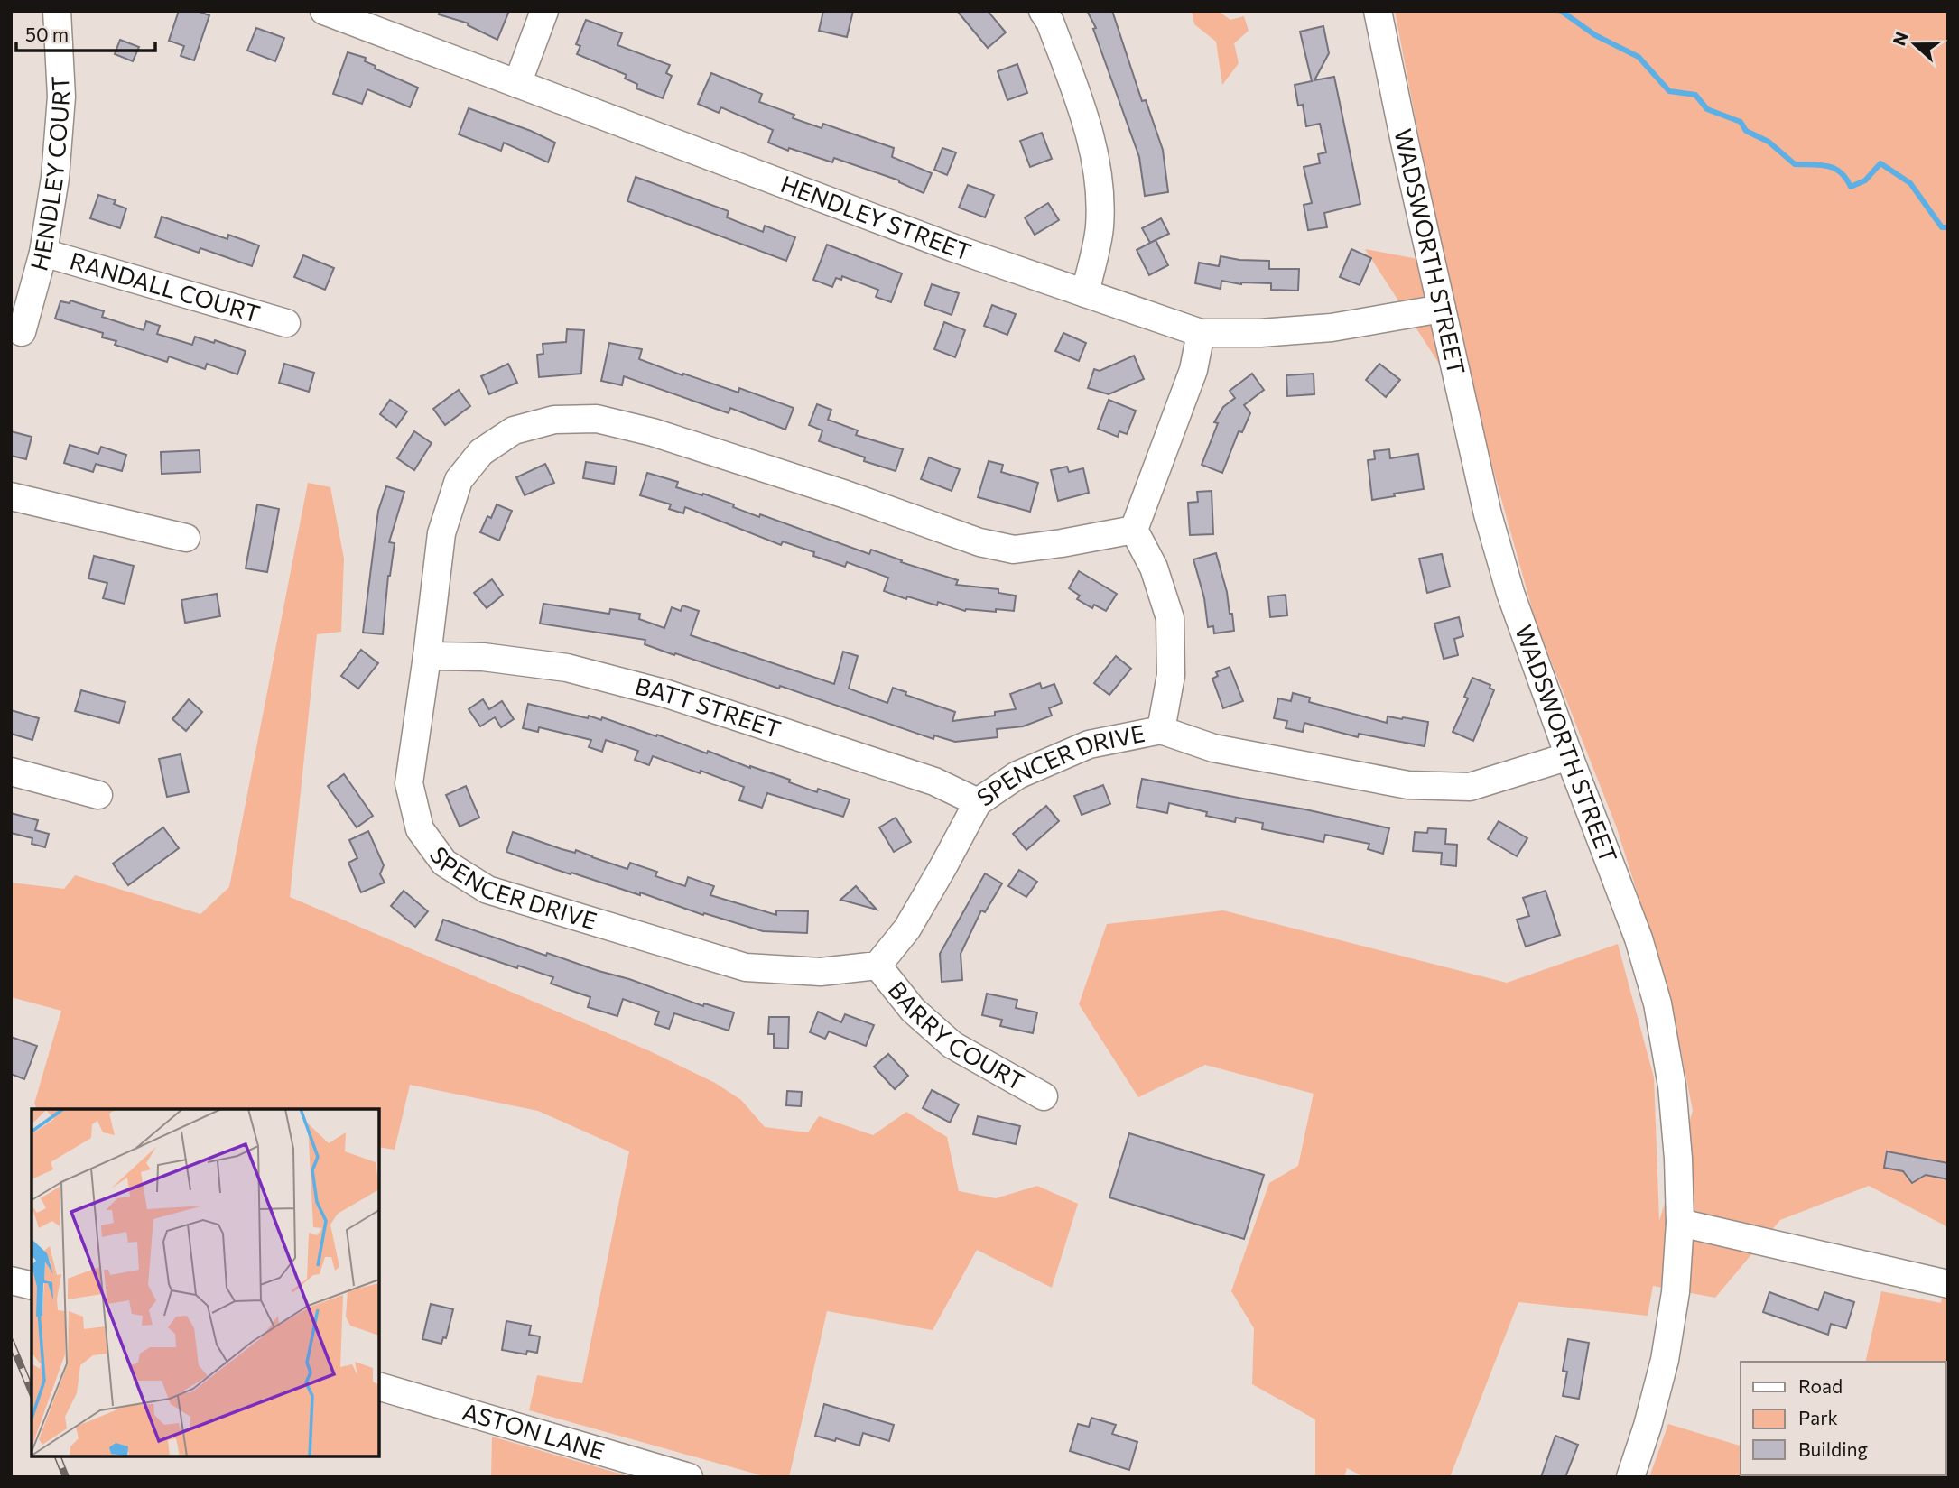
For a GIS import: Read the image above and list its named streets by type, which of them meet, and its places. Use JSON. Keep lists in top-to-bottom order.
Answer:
{
  "streets": {
    "street": [
      "HENDLEY COURT",
      "HENDLEY STREET",
      "WADSWORTH STREET",
      "RANDALL COURT",
      "BATT STREET",
      "SPENCER DRIVE",
      "BARRY COURT",
      "ASTON LANE"
    ]
  },
  "crossings": [
    ["HENDLEY COURT", "RANDALL COURT"],
    ["HENDLEY STREET", "WADSWORTH STREET"],
    ["WADSWORTH STREET", "SPENCER DRIVE"],
    ["BATT STREET", "SPENCER DRIVE"],
    ["SPENCER DRIVE", "BARRY COURT"]
  ],
  "legend": ["Road", "Park", "Building"],
  "scale_bar": "50 m",
  "north": "left"
}
